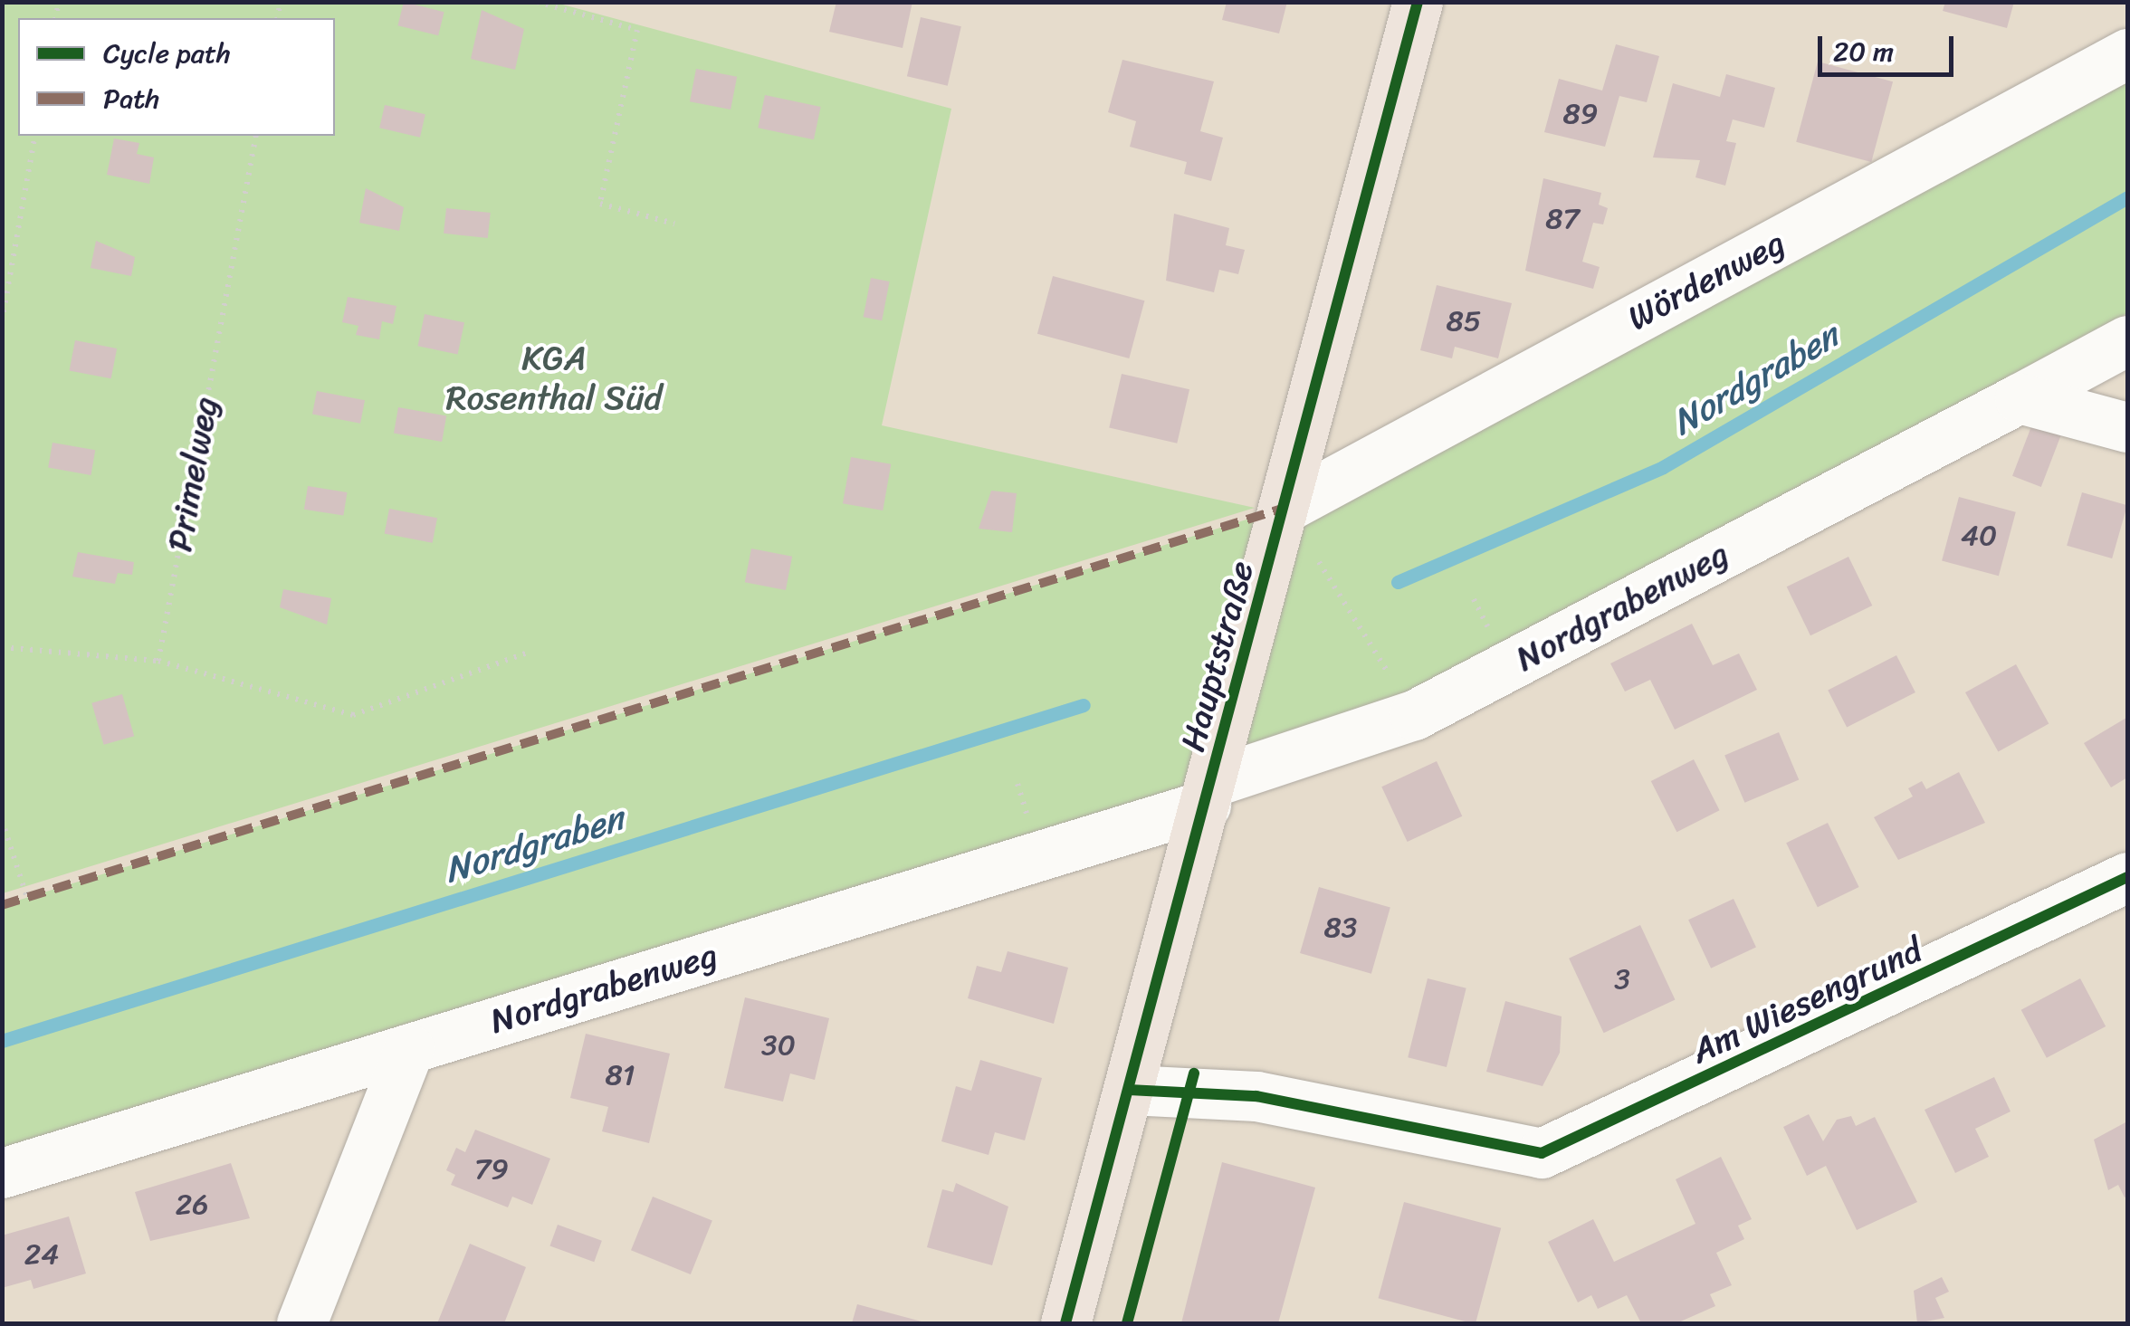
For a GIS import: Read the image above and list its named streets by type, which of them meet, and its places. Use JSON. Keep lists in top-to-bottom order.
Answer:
{
  "streets": {
    "main road": ["Hauptstraße"],
    "street": ["Wördenweg", "Nordgrabenweg", "Am Wiesengrund"],
    "path": ["Primelweg"]
  },
  "crossings": [
    ["Wördenweg", "Hauptstraße"],
    ["Nordgrabenweg", "Hauptstraße"],
    ["Hauptstraße", "Am Wiesengrund"]
  ],
  "water": ["Nordgraben"],
  "parks": ["KGA Rosenthal Süd"],
  "house_numbers": [
    "89",
    "87",
    "85",
    "40",
    "83",
    "3",
    "30",
    "81",
    "79",
    "26",
    "24"
  ],
  "legend": ["Cycle path", "Path"],
  "scale_bar": "20 m"
}
